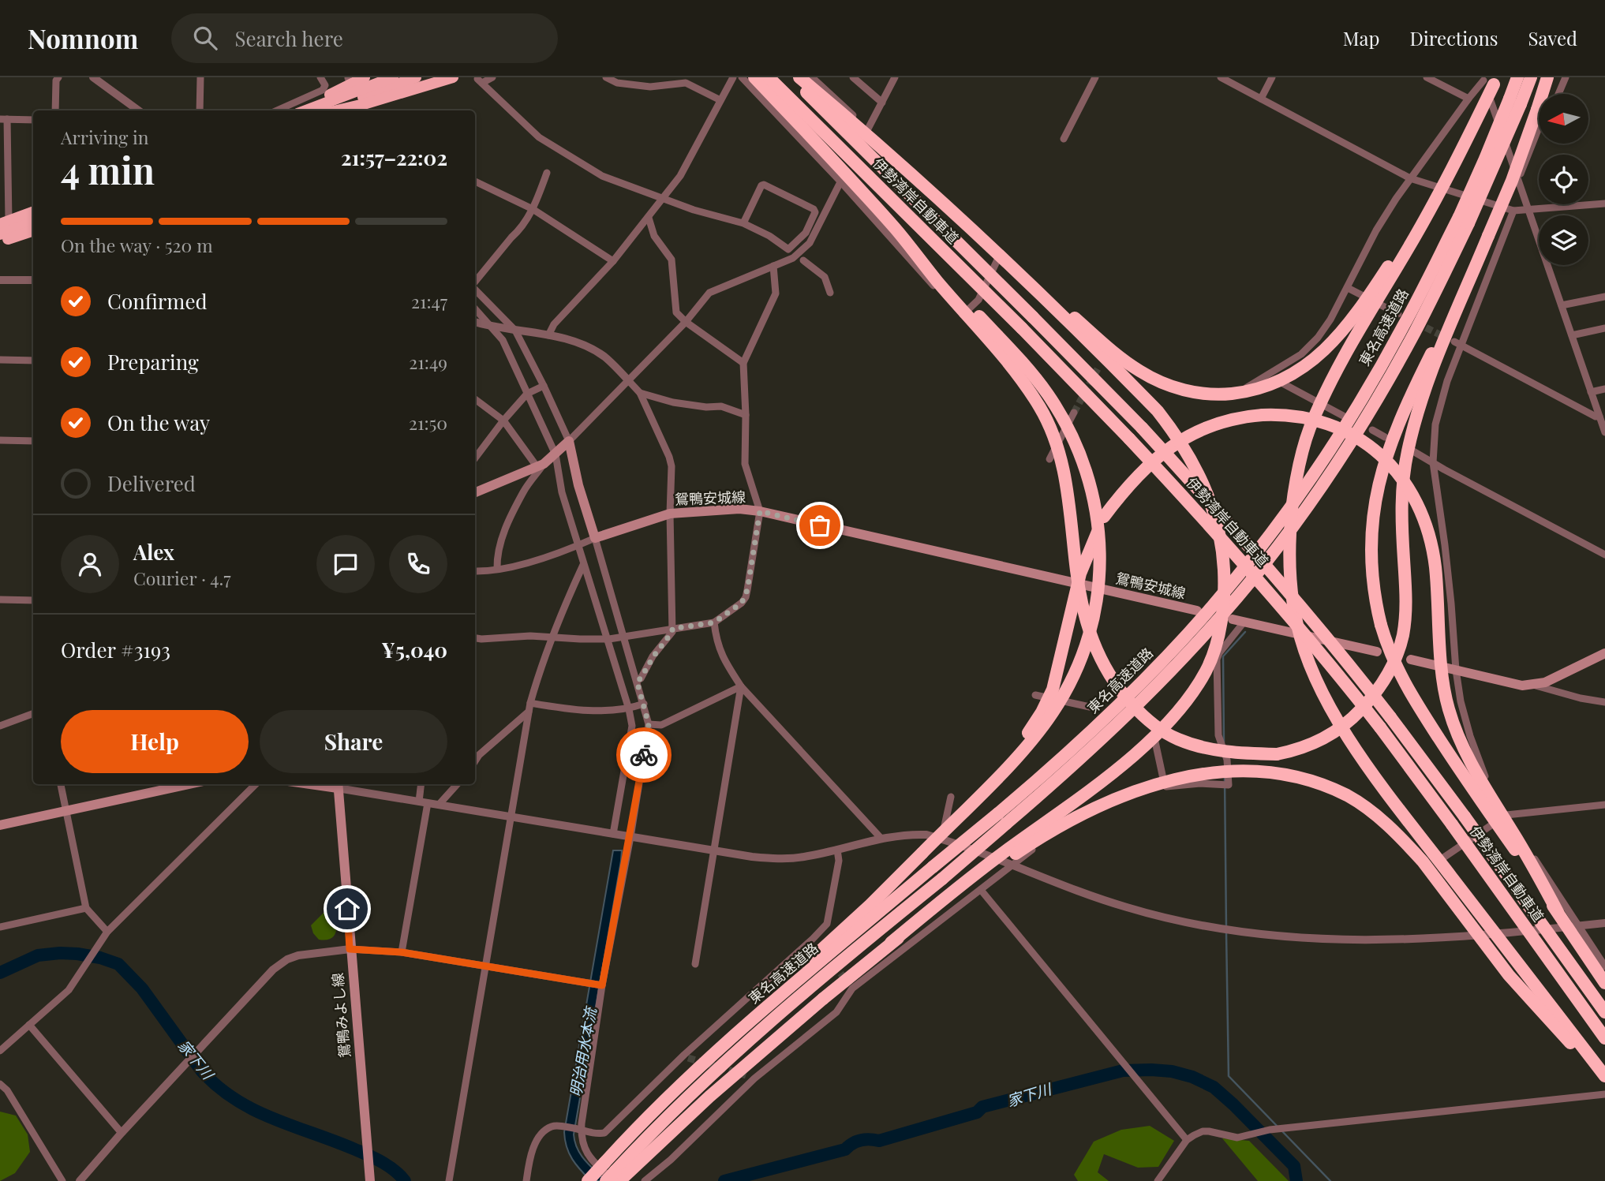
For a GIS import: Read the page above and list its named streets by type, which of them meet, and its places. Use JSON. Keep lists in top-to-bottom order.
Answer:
{
  "streets": {
    "highway": ["伊勢湾岸自動車道", "東名高速道路"],
    "main road": ["鴛鴨安城線", "鴛鴨みよし線"]
  },
  "water": ["明治用水本流", "家下川"],
  "north": "left",
  "page": {
    "header": "Nomnom",
    "search": "Search here",
    "nav": ["Map", "Directions", "Saved"],
    "heading": ["4 min", "Arriving in", "21:57–22:02"],
    "panel": [
      "Alex",
      "Courier · 4.7",
      "Order #3193",
      "¥5,040"
    ],
    "bar": "On the way · 520 m",
    "list": [
      ["Confirmed", "21:47"],
      ["Preparing", "21:49"],
      ["On the way", "21:50"],
      "Delivered"
    ],
    "buttons": ["Help", "Share"]
  }
}
